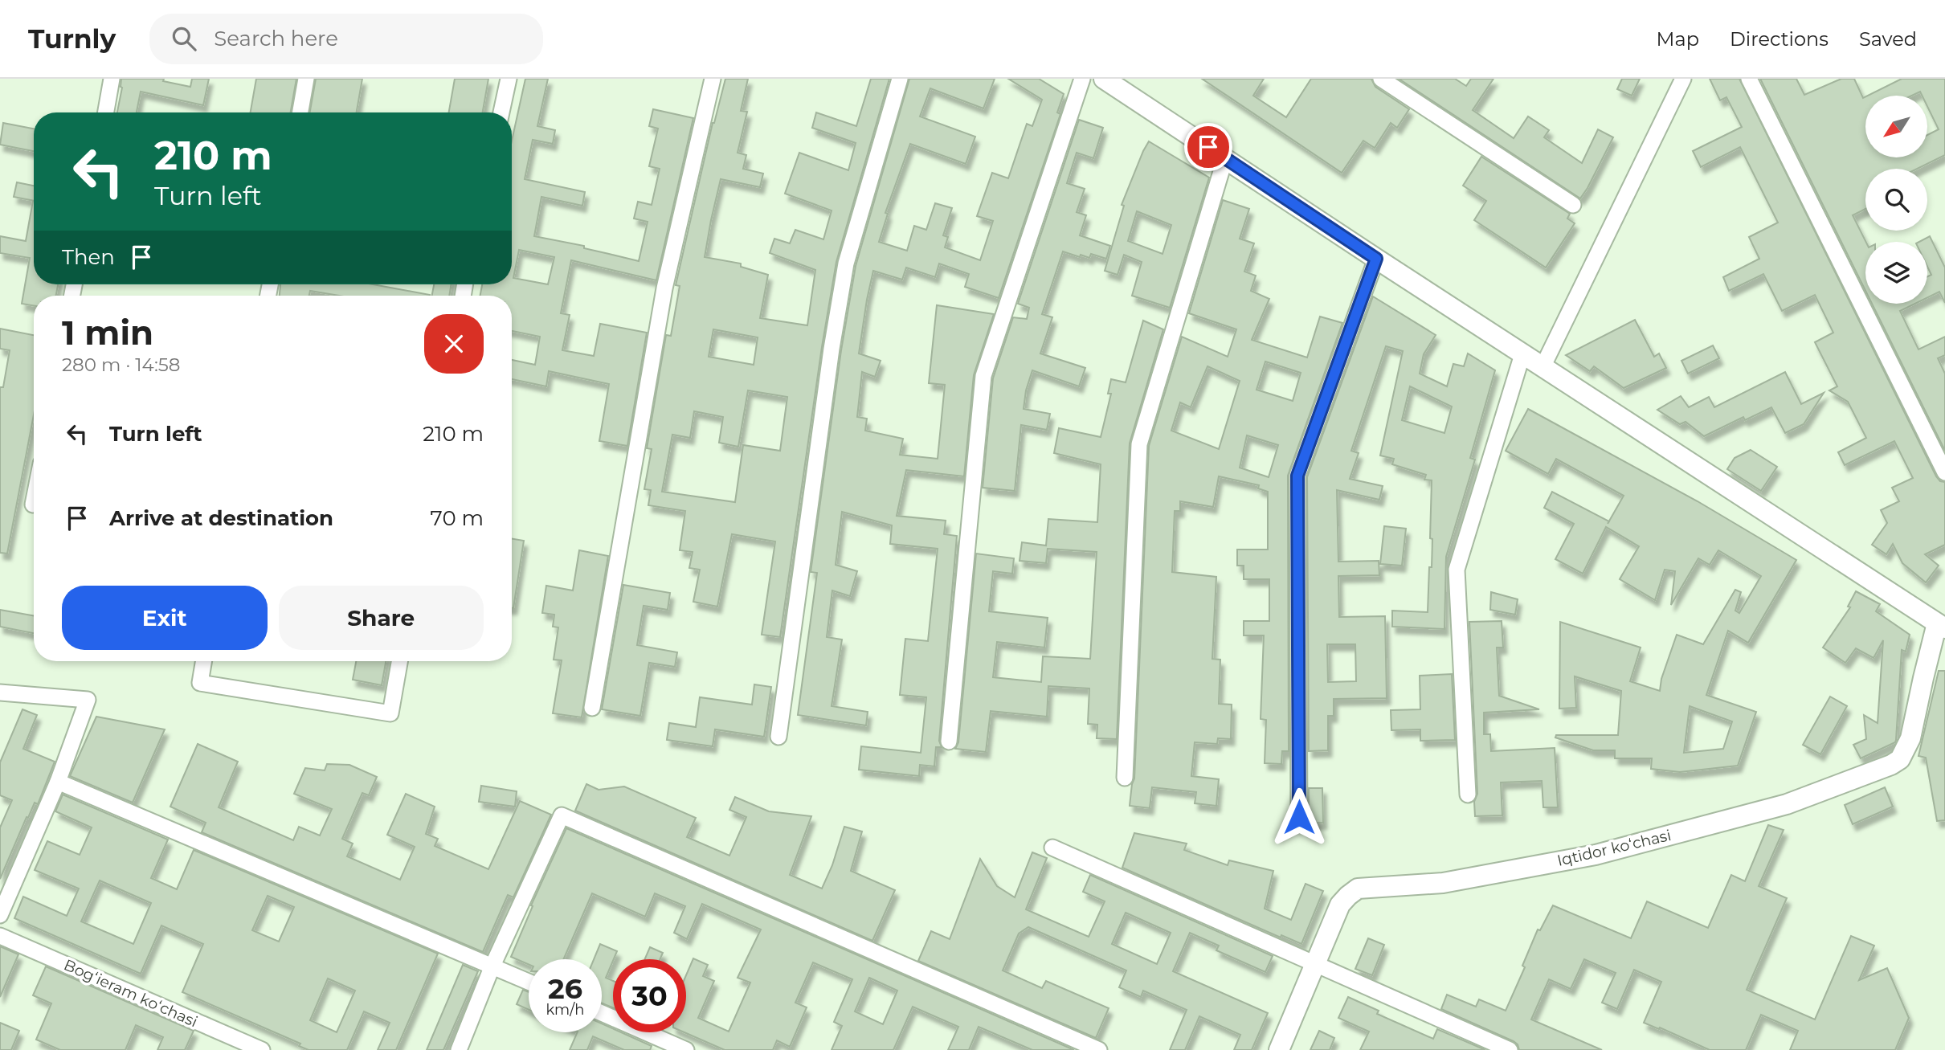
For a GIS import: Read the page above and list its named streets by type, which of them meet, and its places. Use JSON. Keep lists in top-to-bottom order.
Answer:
{
  "streets": {
    "street": ["Iqtidor koʻchasi", "Bogʻieram koʻchasi"]
  },
  "north": "bottom left",
  "page": {
    "header": "Turnly",
    "search": "Search here",
    "nav": ["Map", "Directions", "Saved"],
    "turn": ["210 m", "Turn left"],
    "then": "Then",
    "heading": ["1 min", "280 m · 14:58"],
    "list": [
      {
        "name": "Turn left",
        "value": "210 m"
      },
      {
        "name": "Arrive at destination",
        "value": "70 m"
      }
    ],
    "buttons": ["Exit", "Share"],
    "speed": "26 km/h",
    "limit": "30"
  }
}
